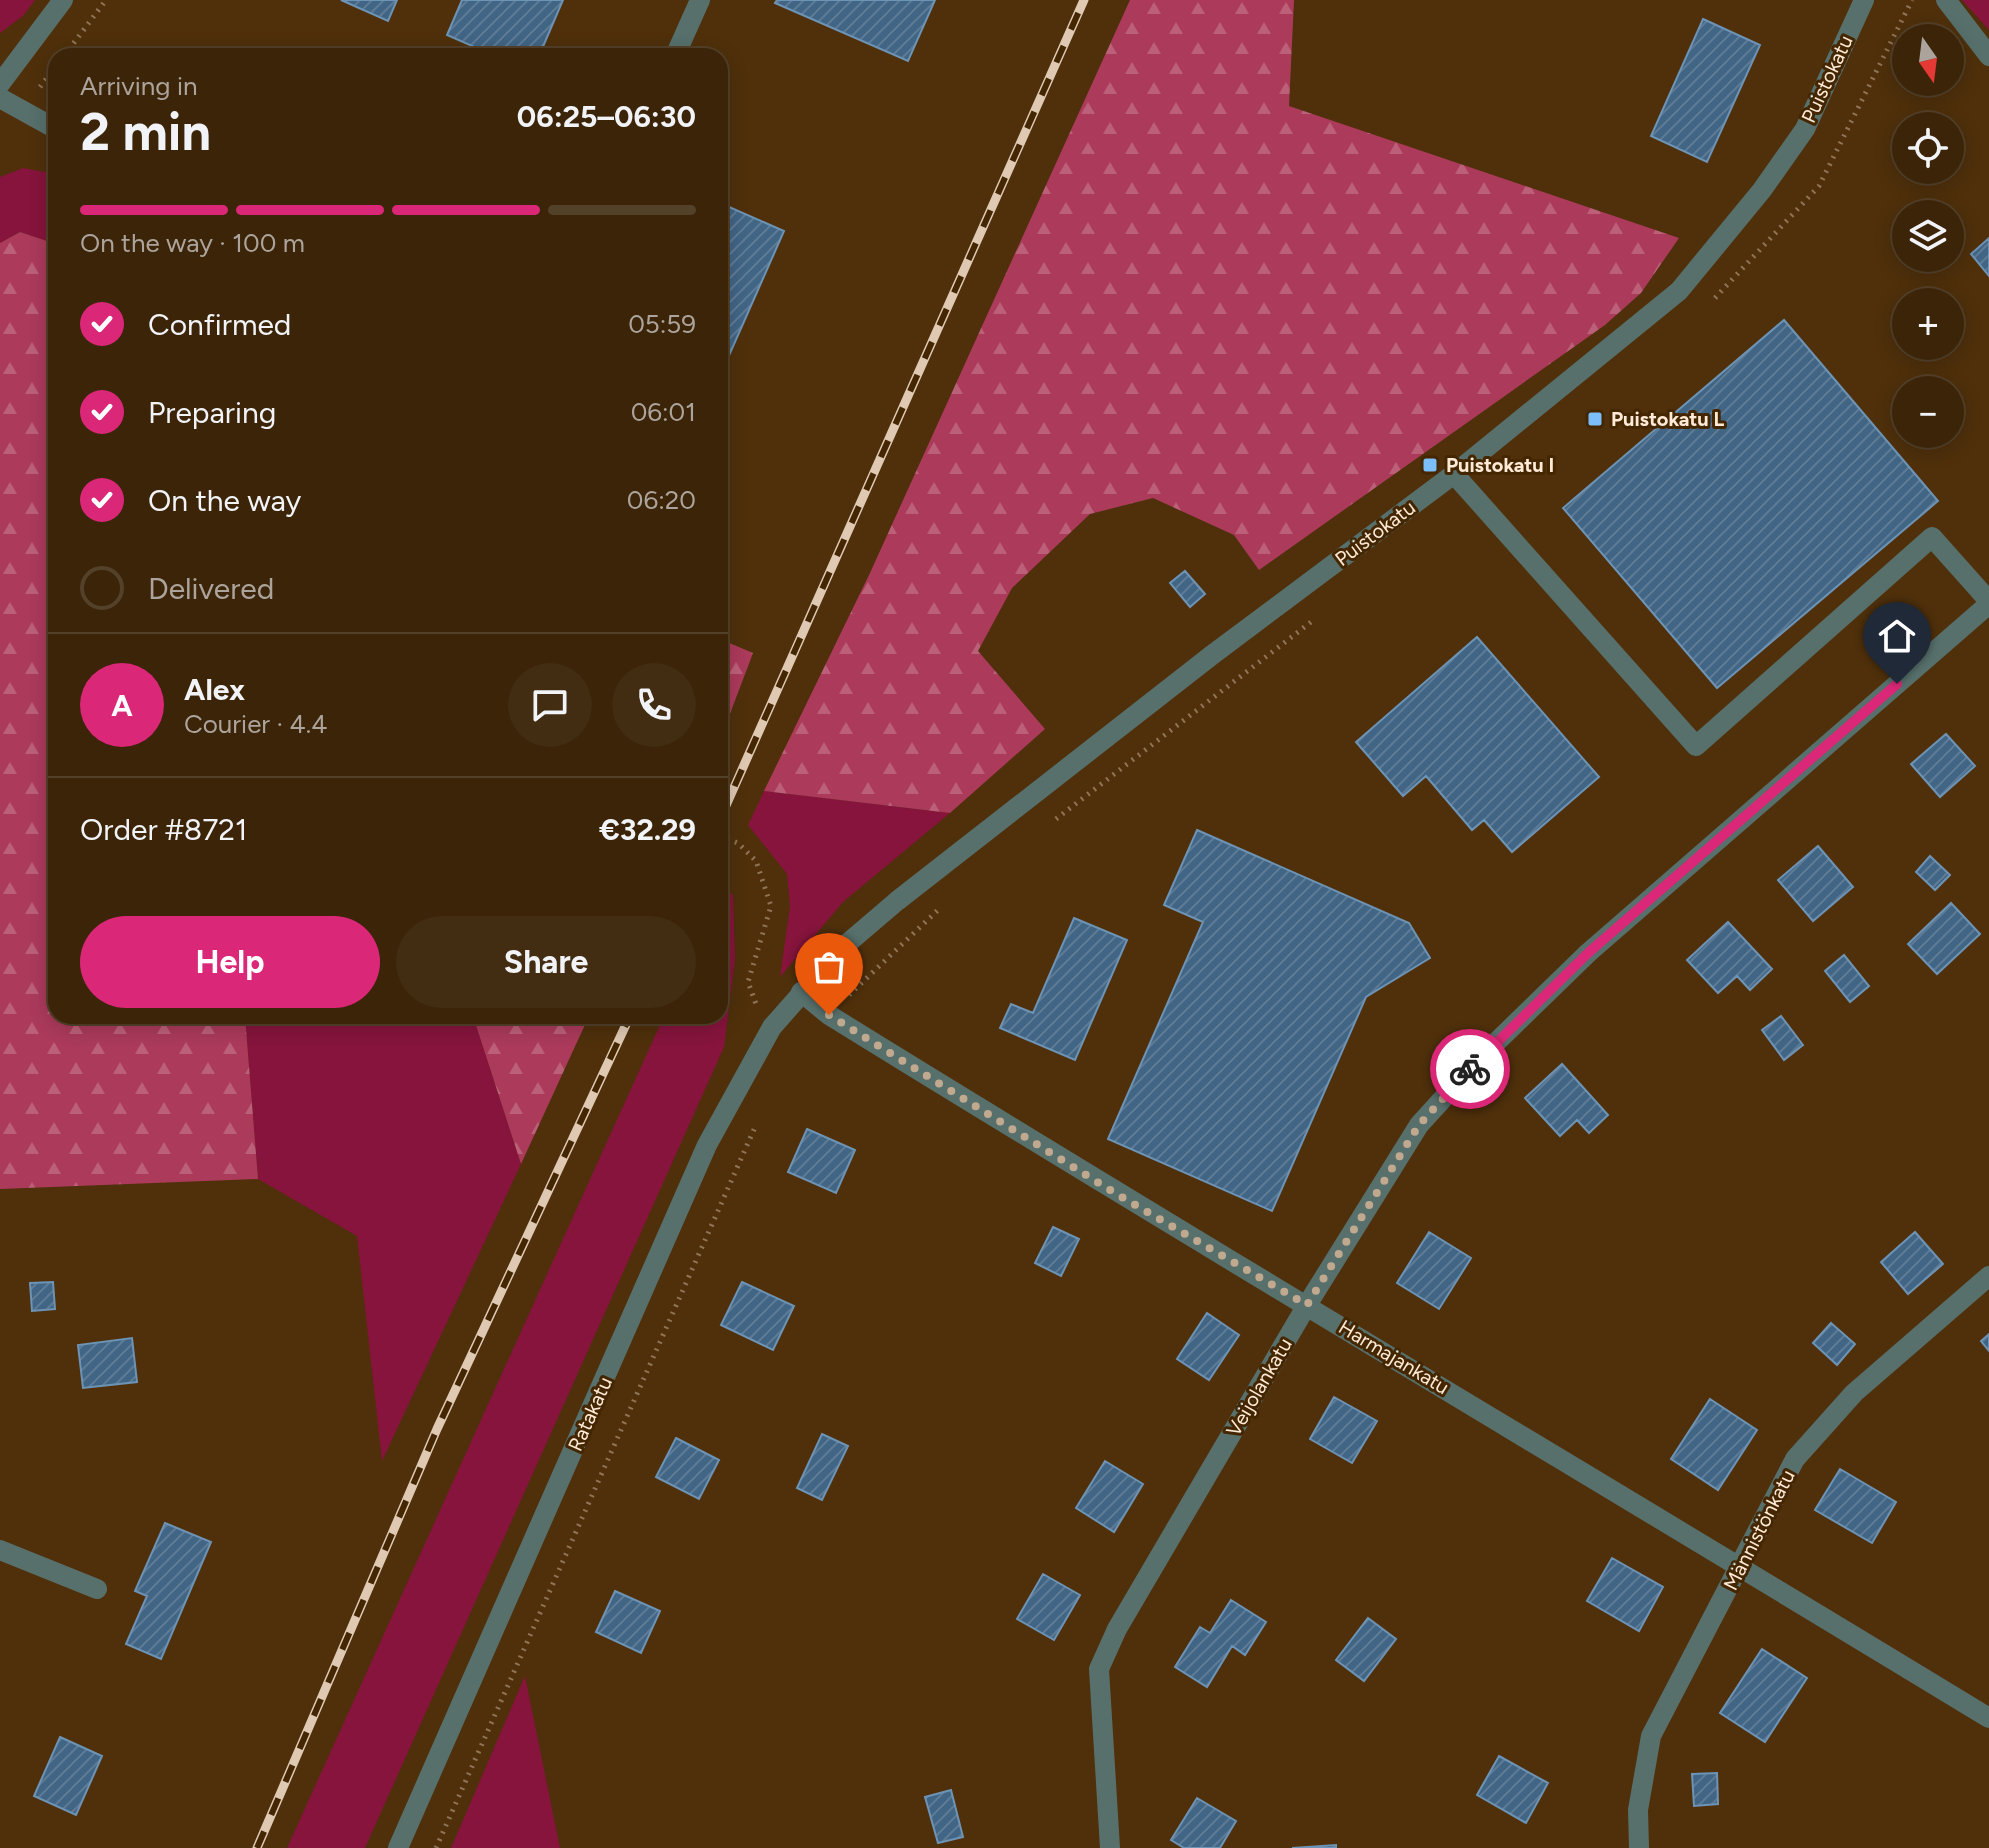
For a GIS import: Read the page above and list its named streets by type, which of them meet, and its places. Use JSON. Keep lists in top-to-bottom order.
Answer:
{
  "streets": {
    "street": [
      "Puistokatu",
      "Harmajankatu",
      "Veijolankatu",
      "Ratakatu",
      "Männistönkatu"
    ]
  },
  "crossings": [
    ["Puistokatu", "Harmajankatu"],
    ["Puistokatu", "Ratakatu"],
    ["Harmajankatu", "Veijolankatu"],
    ["Harmajankatu", "Ratakatu"],
    ["Harmajankatu", "Männistönkatu"]
  ],
  "places": {
    "transit": ["Puistokatu L", "Puistokatu I"]
  },
  "north": "bottom",
  "page": {
    "map_buttons": ["+", "−"],
    "heading": ["2 min", "Arriving in", "06:25–06:30"],
    "panel": [
      "Alex",
      "Courier · 4.4",
      "Order #8721",
      "€32.29"
    ],
    "bar": "On the way · 100 m",
    "list": [
      ["Confirmed", "05:59"],
      ["Preparing", "06:01"],
      ["On the way", "06:20"],
      "Delivered"
    ],
    "round": "A",
    "buttons": ["Help", "Share"]
  }
}
